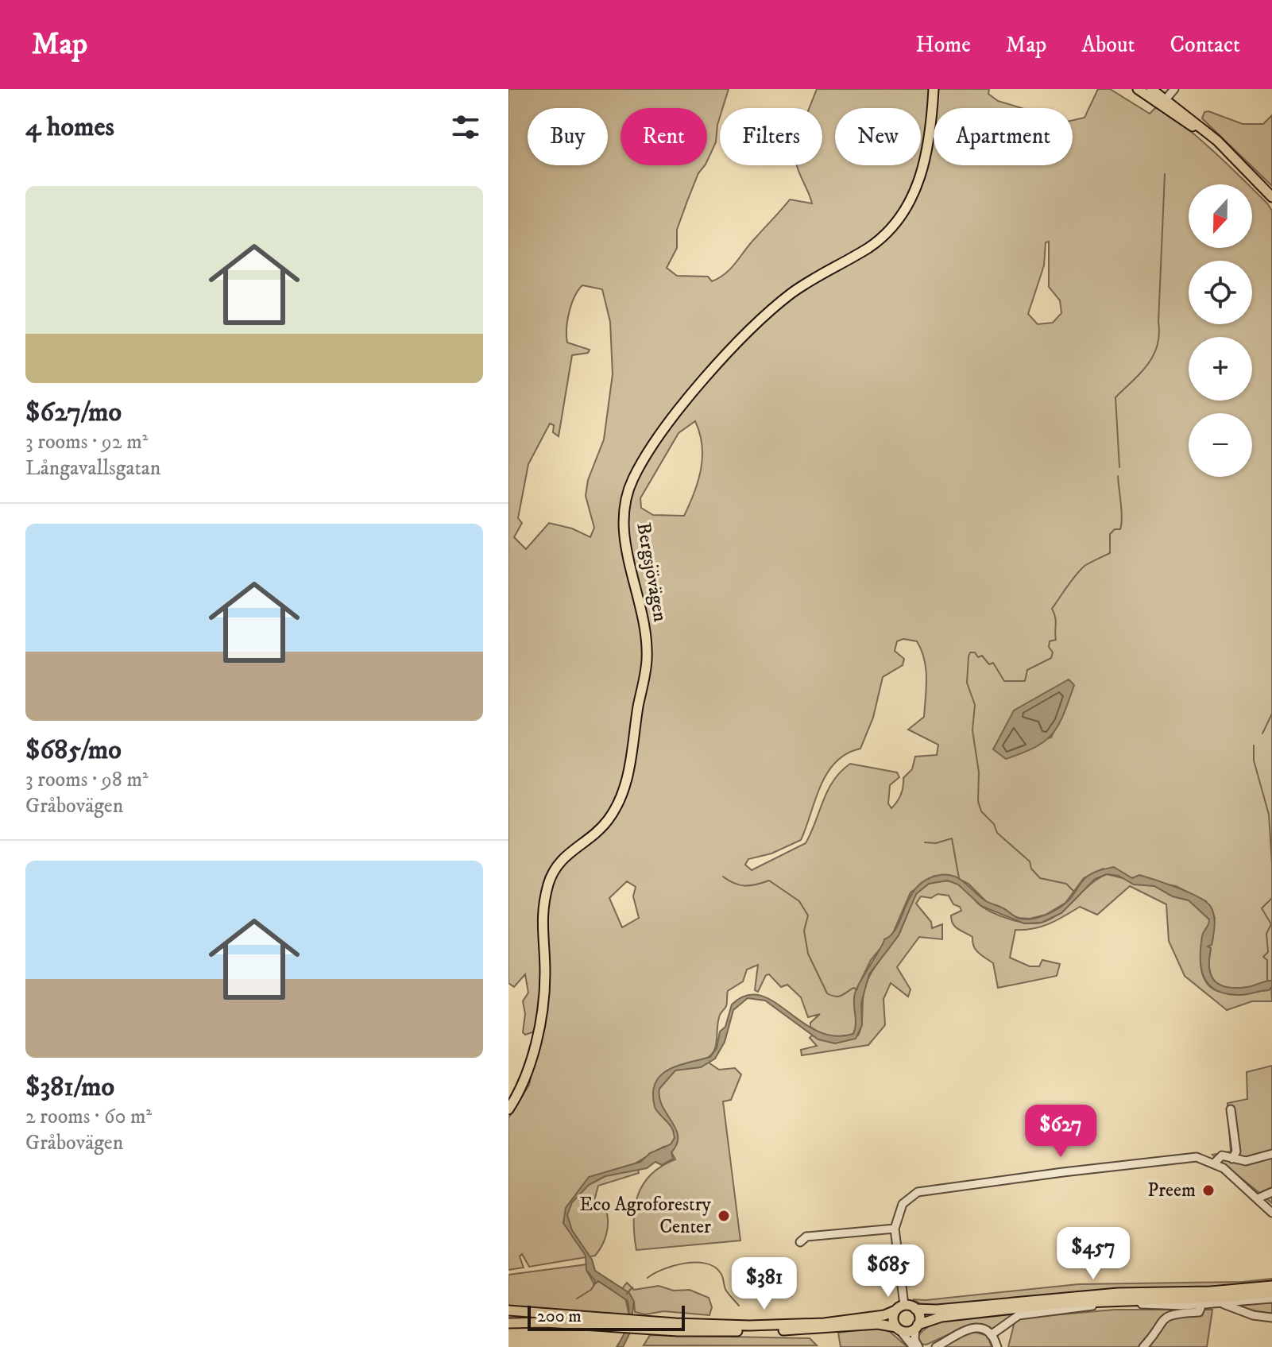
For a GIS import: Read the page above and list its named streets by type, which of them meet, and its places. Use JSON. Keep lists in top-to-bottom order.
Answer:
{
  "streets": {
    "main road": ["Bergsjövägen"]
  },
  "places": ["Preem", "Eco Agroforestry Center"],
  "scale_bar": "200 m",
  "north": "bottom",
  "page": {
    "header": "Map",
    "nav": [
      "Home",
      "Map",
      "About",
      "Contact"
    ],
    "heading": "4 homes",
    "chip": [
      "Buy",
      "Rent",
      "Filters",
      "New",
      "Apartment"
    ],
    "list": [
      {
        "name": "$627/mo",
        "note": "3 rooms · 92 m² · Långavallsgatan"
      },
      {
        "name": "$685/mo",
        "note": "3 rooms · 98 m² · Gråbovägen"
      },
      {
        "name": "$381/mo",
        "note": "2 rooms · 60 m² · Gråbovägen"
      }
    ],
    "map_buttons": ["+", "−"],
    "price": [
      "$627",
      "$457",
      "$685",
      "$381"
    ],
    "scale": "200 m"
  }
}
